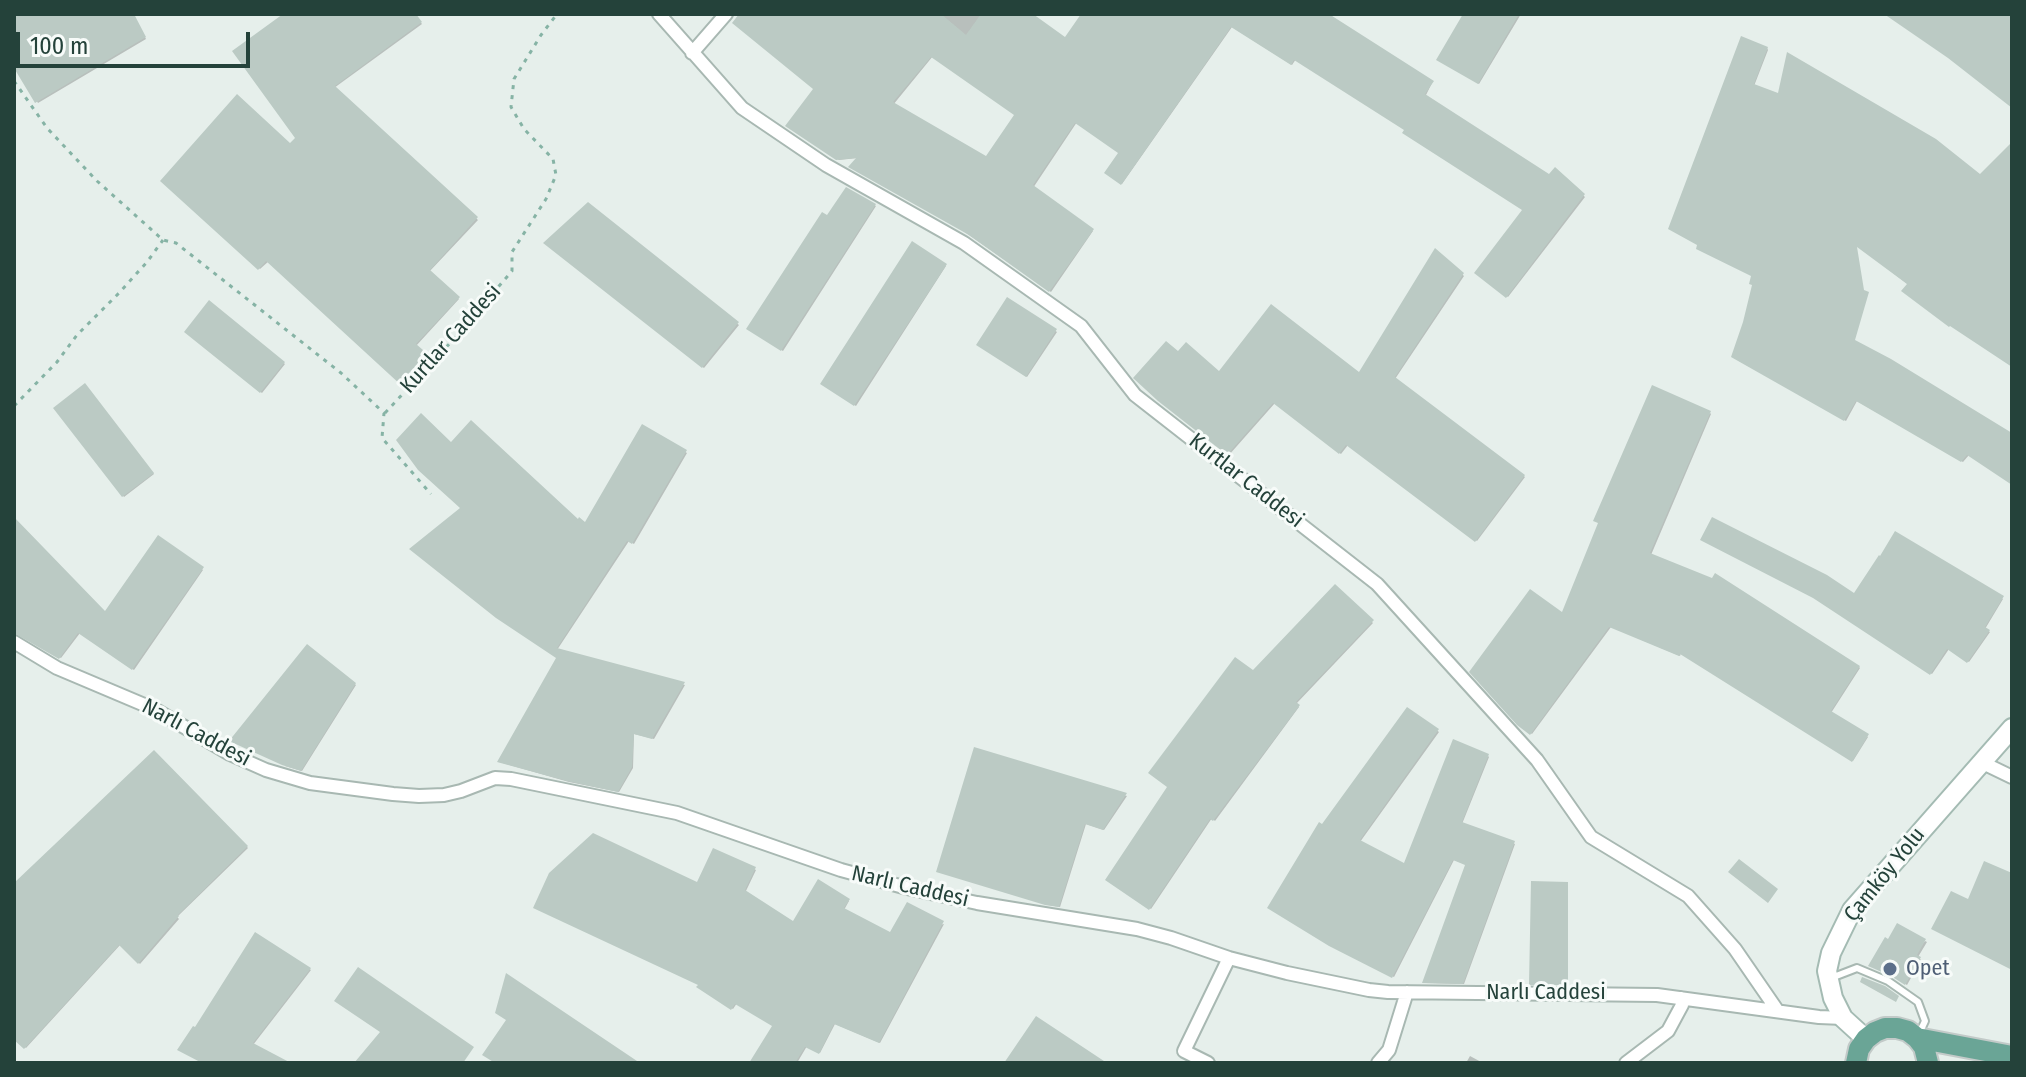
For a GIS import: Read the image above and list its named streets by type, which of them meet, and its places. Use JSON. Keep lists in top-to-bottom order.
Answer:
{
  "streets": {
    "main road": ["Çamköy Yolu"],
    "street": ["Kurtlar Caddesi", "Narlı Caddesi"]
  },
  "crossings": [
    ["Kurtlar Caddesi", "Narlı Caddesi"]
  ],
  "places": ["Opet"],
  "scale_bar": "100 m"
}
